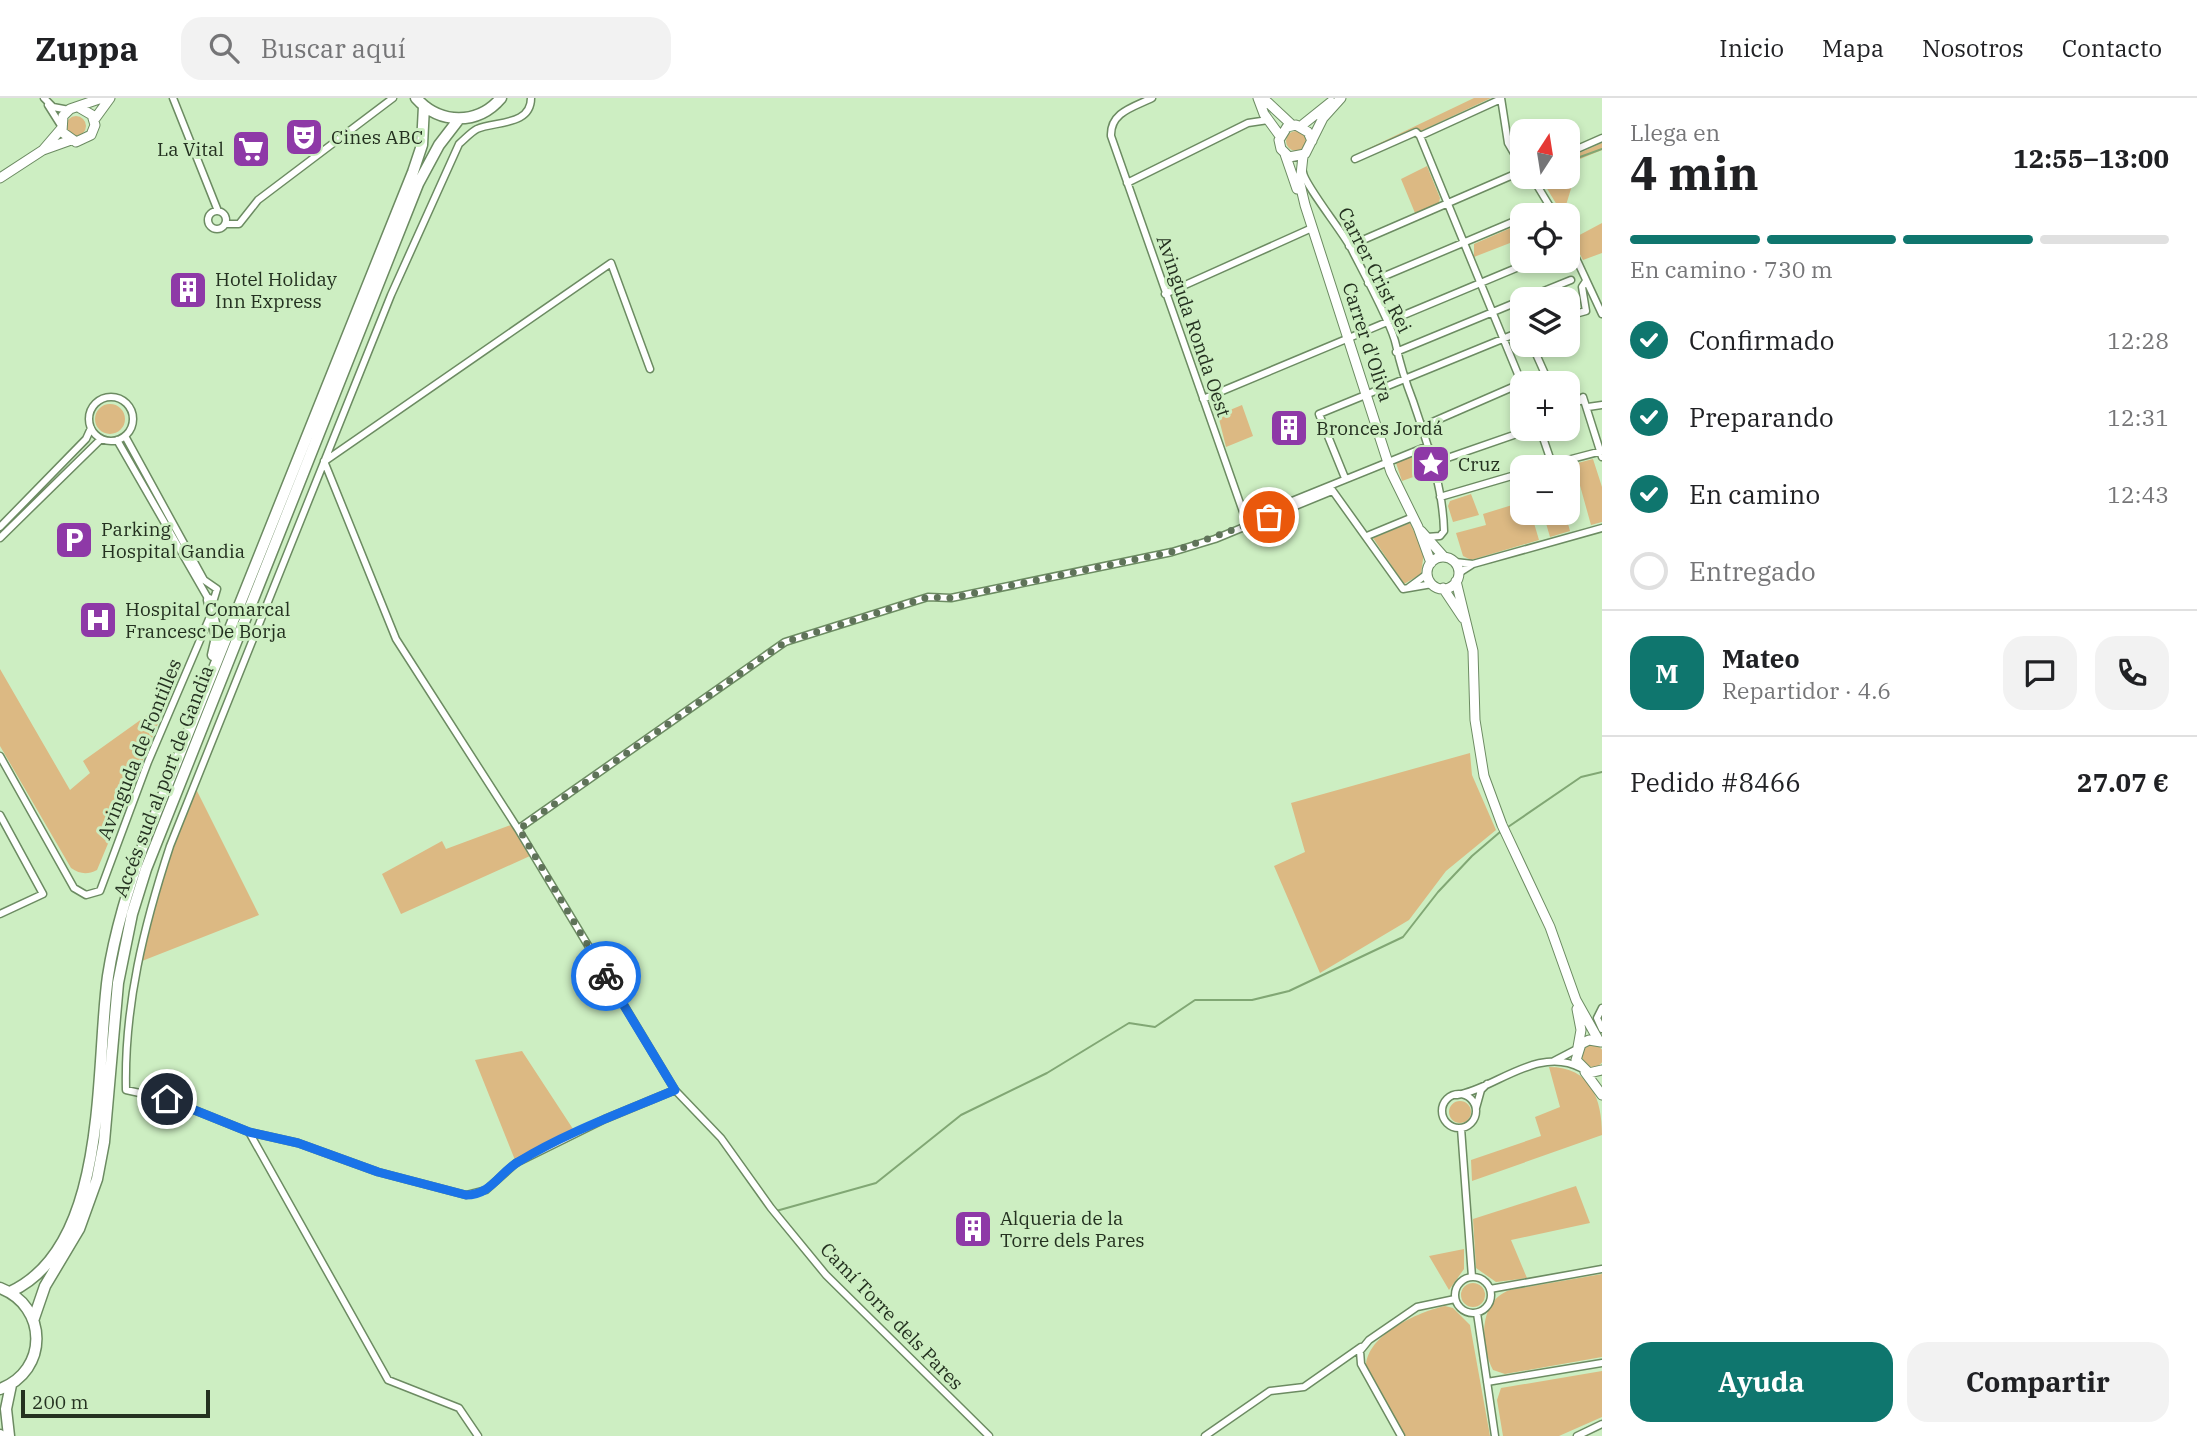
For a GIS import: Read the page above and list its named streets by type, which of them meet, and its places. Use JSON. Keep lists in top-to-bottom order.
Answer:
{
  "streets": {
    "highway": ["Accés sud al port de Gandia"],
    "main road": ["Carrer d'Oliva"],
    "street": [
      "Carrer Crist Rei",
      "Avinguda Ronda Oest",
      "Avinguda de Fontilles",
      "Camí Torre dels Pares"
    ]
  },
  "crossings": [
    ["Carrer Crist Rei", "Carrer d'Oliva"]
  ],
  "places": {
    "theatre": ["Cines ABC"],
    "supermarket": ["La Vital"],
    "building": ["Hotel Holiday Inn Express", "Bronces Jordá", "Alqueria de la Torre dels Pares"],
    "place": ["Cruz"],
    "parking": ["Parking Hospital Gandia"],
    "hospital": ["Hospital Comarcal Francesc De Borja"]
  },
  "scale_bar": "200 m",
  "north": "top",
  "page": {
    "header": "Zuppa",
    "search": "Buscar aquí",
    "nav": [
      "Inicio",
      "Mapa",
      "Nosotros",
      "Contacto"
    ],
    "heading": ["4 min", "Llega en", "12:55–13:00"],
    "panel": [
      "Mateo",
      "Repartidor · 4.6",
      "Pedido #8466",
      "27.07 €"
    ],
    "map_buttons": ["+", "−"],
    "bar": "En camino · 730 m",
    "list": [
      ["Confirmado", "12:28"],
      ["Preparando", "12:31"],
      ["En camino", "12:43"],
      "Entregado"
    ],
    "round": "M",
    "buttons": ["Ayuda", "Compartir"],
    "scale": "200 m"
  }
}
